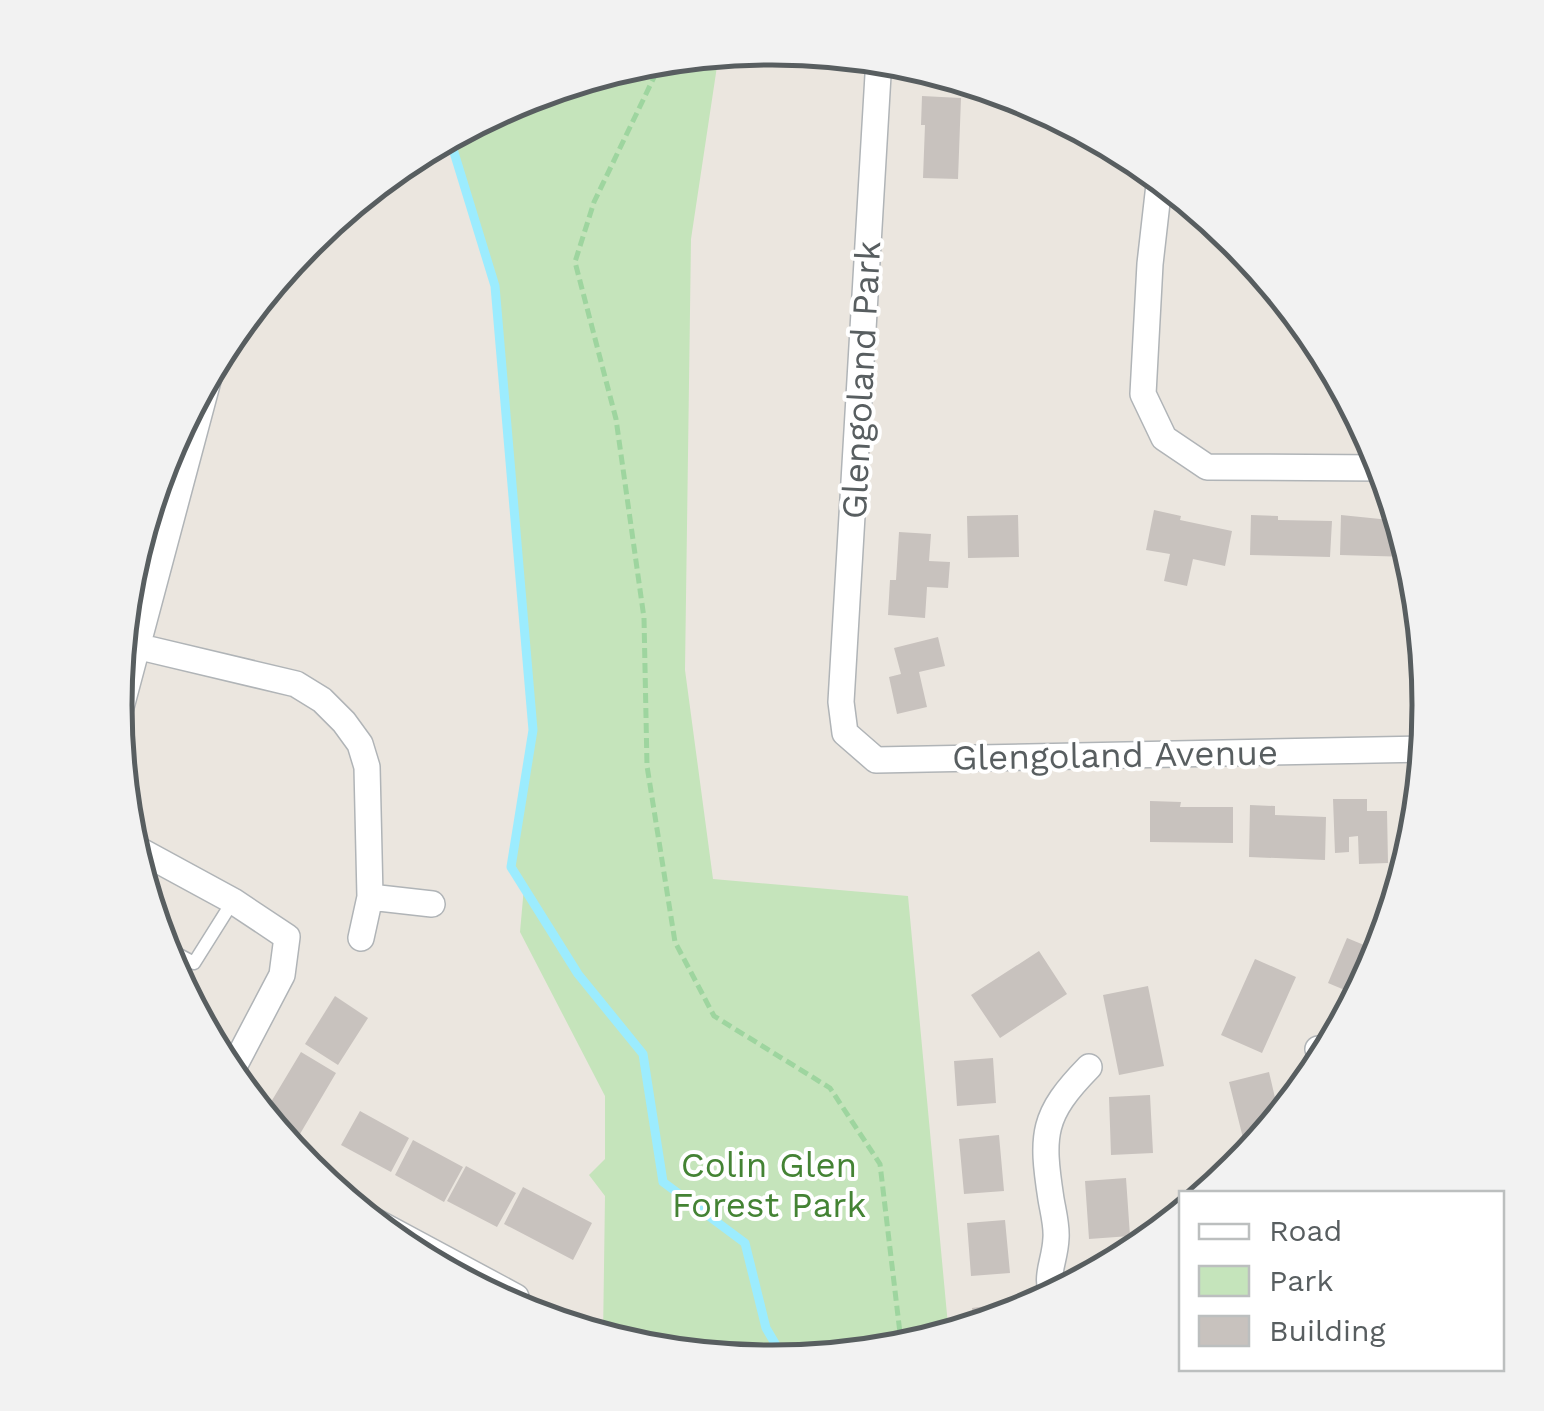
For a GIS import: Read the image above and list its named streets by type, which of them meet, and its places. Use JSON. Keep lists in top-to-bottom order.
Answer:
{
  "streets": {
    "street": ["Glengoland Park", "Glengoland Avenue"]
  },
  "crossings": [
    ["Glengoland Park", "Glengoland Avenue"]
  ],
  "parks": ["Colin Glen Forest Park"],
  "legend": ["Road", "Park", "Building"]
}
